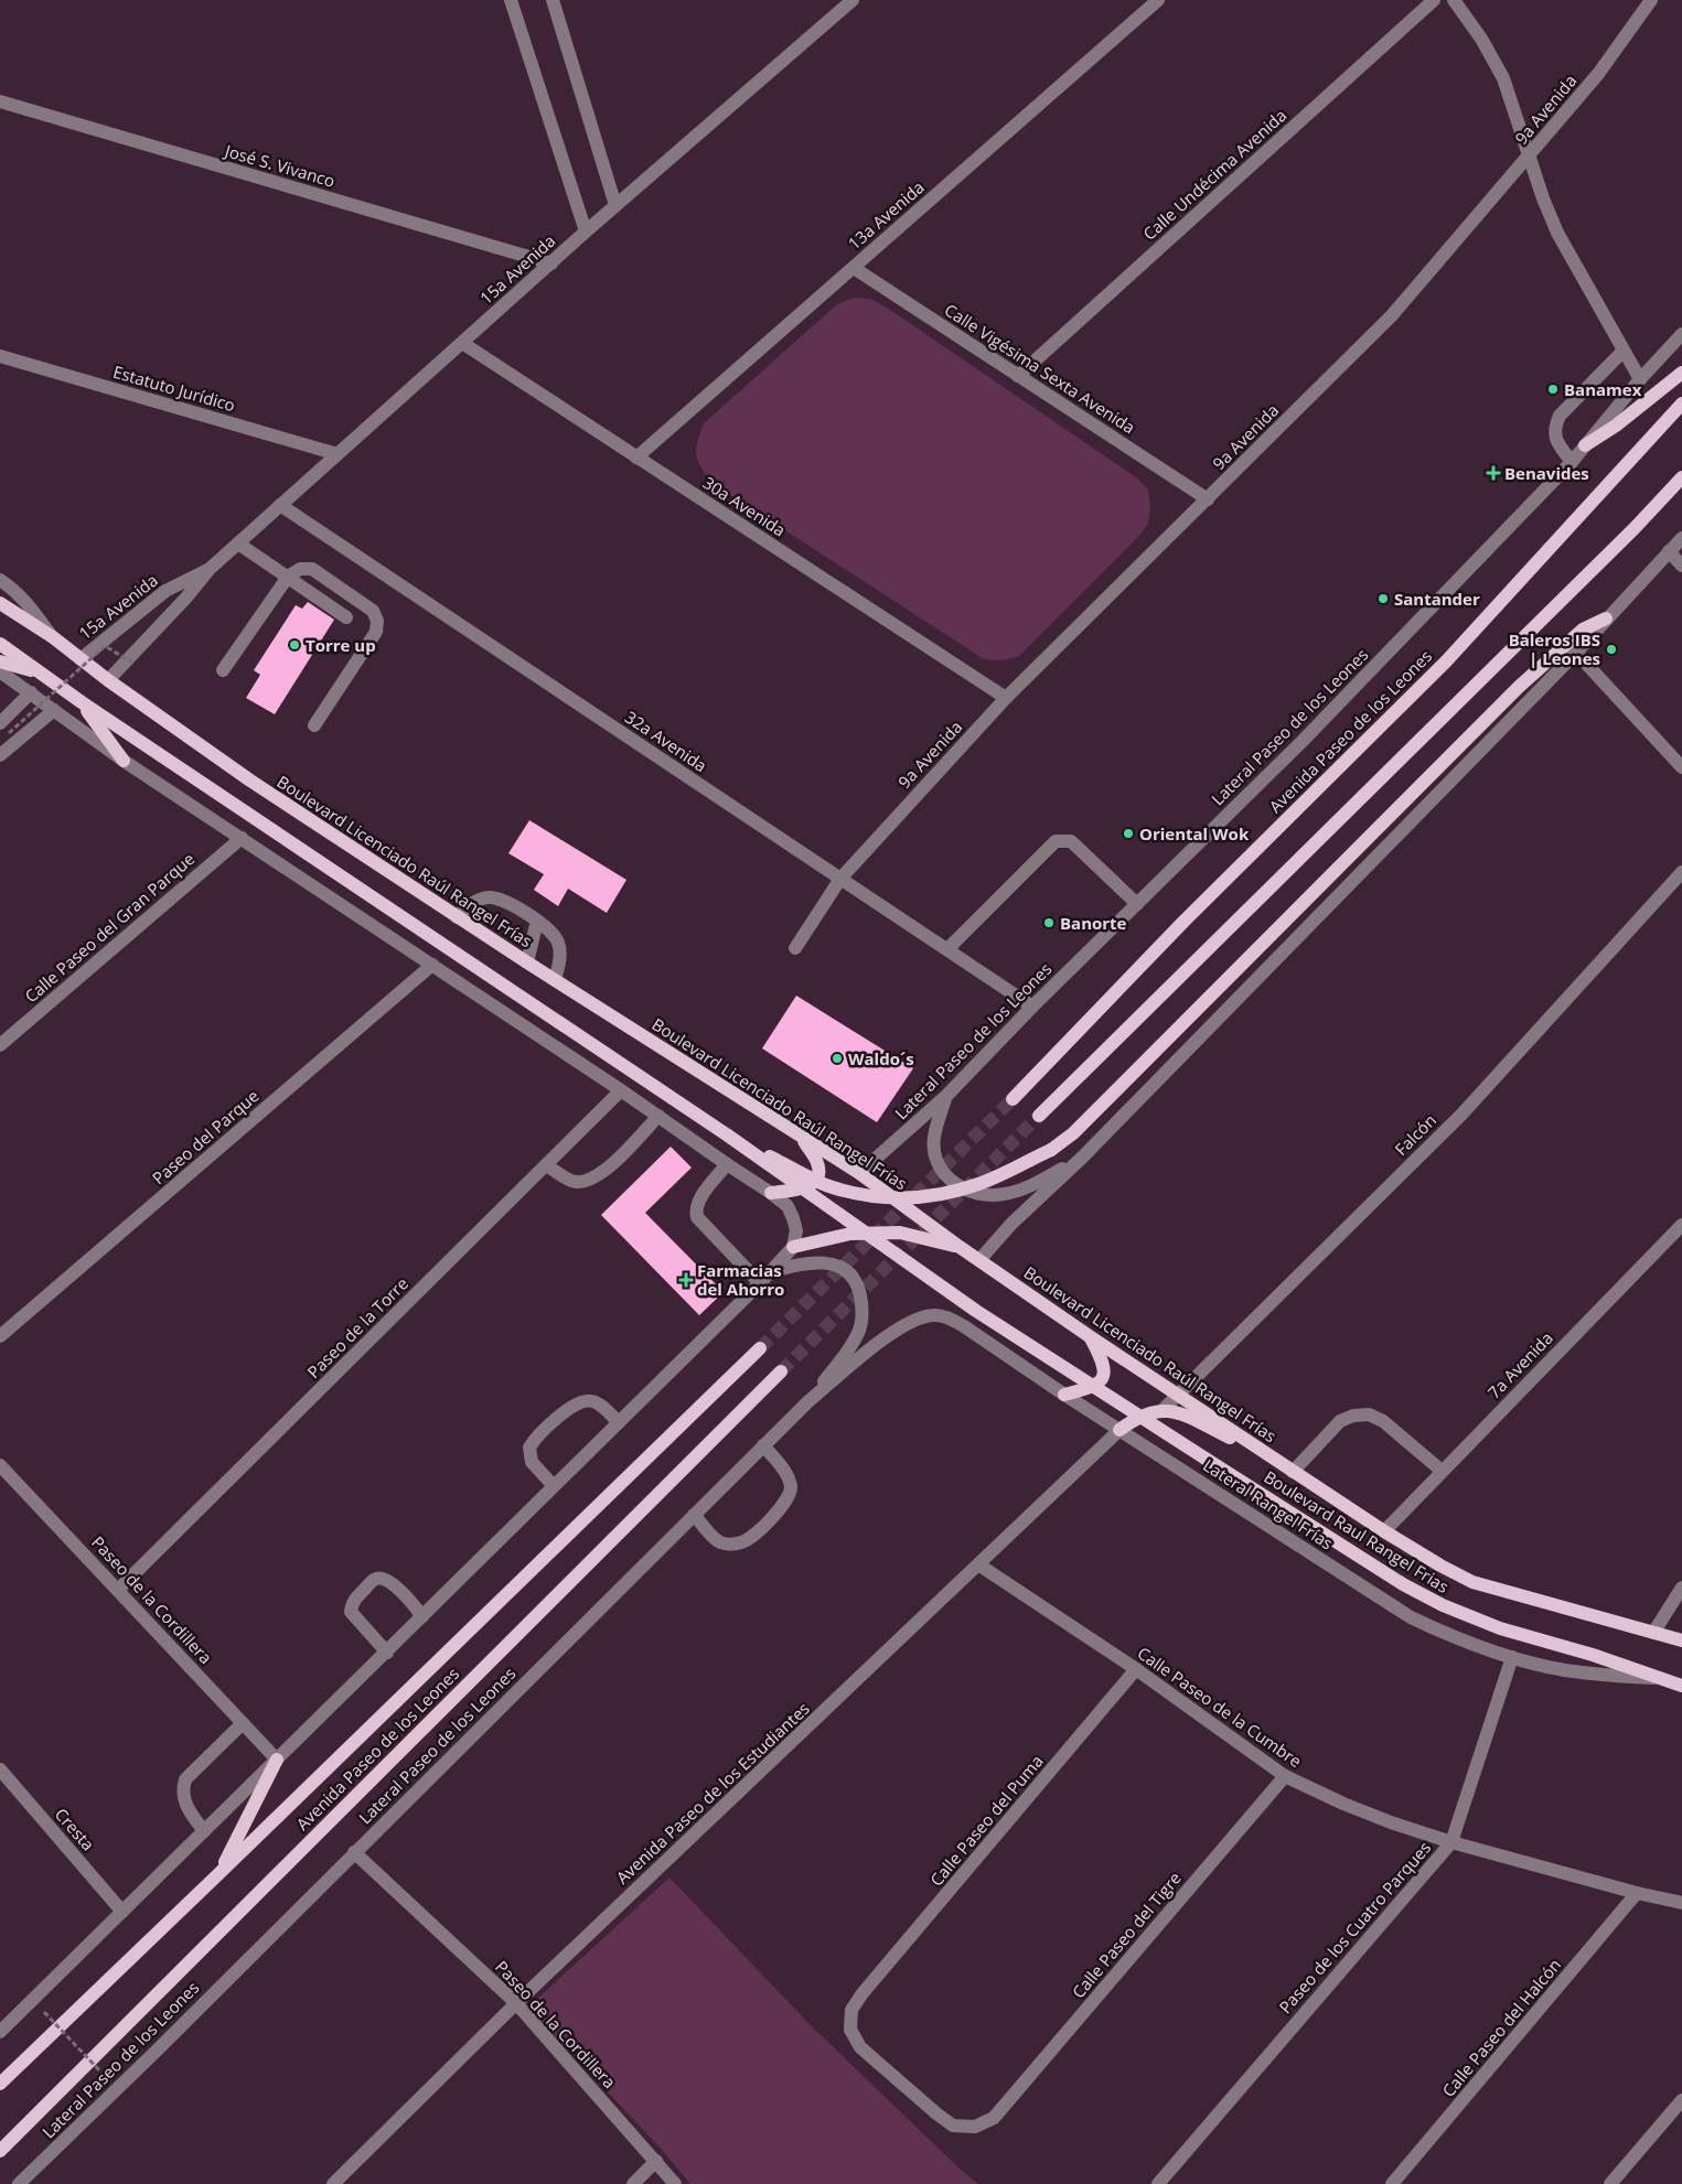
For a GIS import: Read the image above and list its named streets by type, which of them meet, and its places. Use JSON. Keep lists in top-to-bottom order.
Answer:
{
  "streets": {
    "main road": ["Avenida Paseo de los Leones", "Boulevard Licenciado Raúl Rangel Frías", "Boulevard Raul Rangel Frias"],
    "street": [
      "9a Avenida",
      "José S. Vivanco",
      "Calle Undécima Avenida",
      "13a Avenida",
      "15a Avenida",
      "Calle Vigésima Sexta Avenida",
      "Estatuto Jurídico",
      "30a Avenida",
      "Lateral Paseo de los Leones",
      "32a Avenida",
      "Calle Paseo del Gran Parque",
      "Falcón",
      "Paseo del Parque",
      "Paseo de la Torre",
      "7a Avenida",
      "Lateral Rangel Frías",
      "Paseo de la Cordillera",
      "Calle Paseo de la Cumbre",
      "Avenida Paseo de los Estudiantes",
      "Calle Paseo del Puma",
      "Cresta",
      "Paseo de los Cuatro Parques",
      "Calle Paseo del Tigre",
      "Calle Paseo del Halcón"
    ]
  },
  "crossings": [
    ["9a Avenida", "Calle Vigésima Sexta Avenida"],
    ["9a Avenida", "30a Avenida"],
    ["9a Avenida", "32a Avenida"],
    ["José S. Vivanco", "15a Avenida"],
    ["Calle Undécima Avenida", "Calle Vigésima Sexta Avenida"],
    ["13a Avenida", "Calle Vigésima Sexta Avenida"],
    ["13a Avenida", "30a Avenida"],
    ["15a Avenida", "Estatuto Jurídico"],
    ["15a Avenida", "30a Avenida"],
    ["15a Avenida", "32a Avenida"],
    ["15a Avenida", "Boulevard Licenciado Raúl Rangel Frías"],
    ["Lateral Paseo de los Leones", "32a Avenida"],
    ["Lateral Paseo de los Leones", "Boulevard Licenciado Raúl Rangel Frías"],
    ["Lateral Paseo de los Leones", "Lateral Rangel Frías"],
    ["Lateral Paseo de los Leones", "Paseo de la Cordillera"],
    ["Boulevard Licenciado Raúl Rangel Frías", "Falcón"],
    ["Boulevard Licenciado Raúl Rangel Frías", "7a Avenida"],
    ["Paseo de la Torre", "Paseo de la Cordillera"],
    ["Lateral Rangel Frías", "Boulevard Raul Rangel Frias"],
    ["Lateral Rangel Frías", "Avenida Paseo de los Estudiantes"],
    ["Lateral Rangel Frías", "Paseo de los Cuatro Parques"],
    ["Paseo de la Cordillera", "Avenida Paseo de los Estudiantes"],
    ["Calle Paseo de la Cumbre", "Avenida Paseo de los Estudiantes"],
    ["Calle Paseo de la Cumbre", "Calle Paseo del Puma"],
    ["Calle Paseo de la Cumbre", "Paseo de los Cuatro Parques"],
    ["Calle Paseo de la Cumbre", "Calle Paseo del Tigre"],
    ["Calle Paseo de la Cumbre", "Calle Paseo del Halcón"],
    ["Calle Paseo del Puma", "Calle Paseo del Tigre"]
  ],
  "places": {
    "other": [
      "Banamex",
      "Santander",
      "Torre up",
      "Baleros IBS | Leones",
      "Oriental Wok",
      "Banorte",
      "Waldo´s"
    ],
    "health": ["Benavides", "Farmacias del Ahorro"]
  }
}
